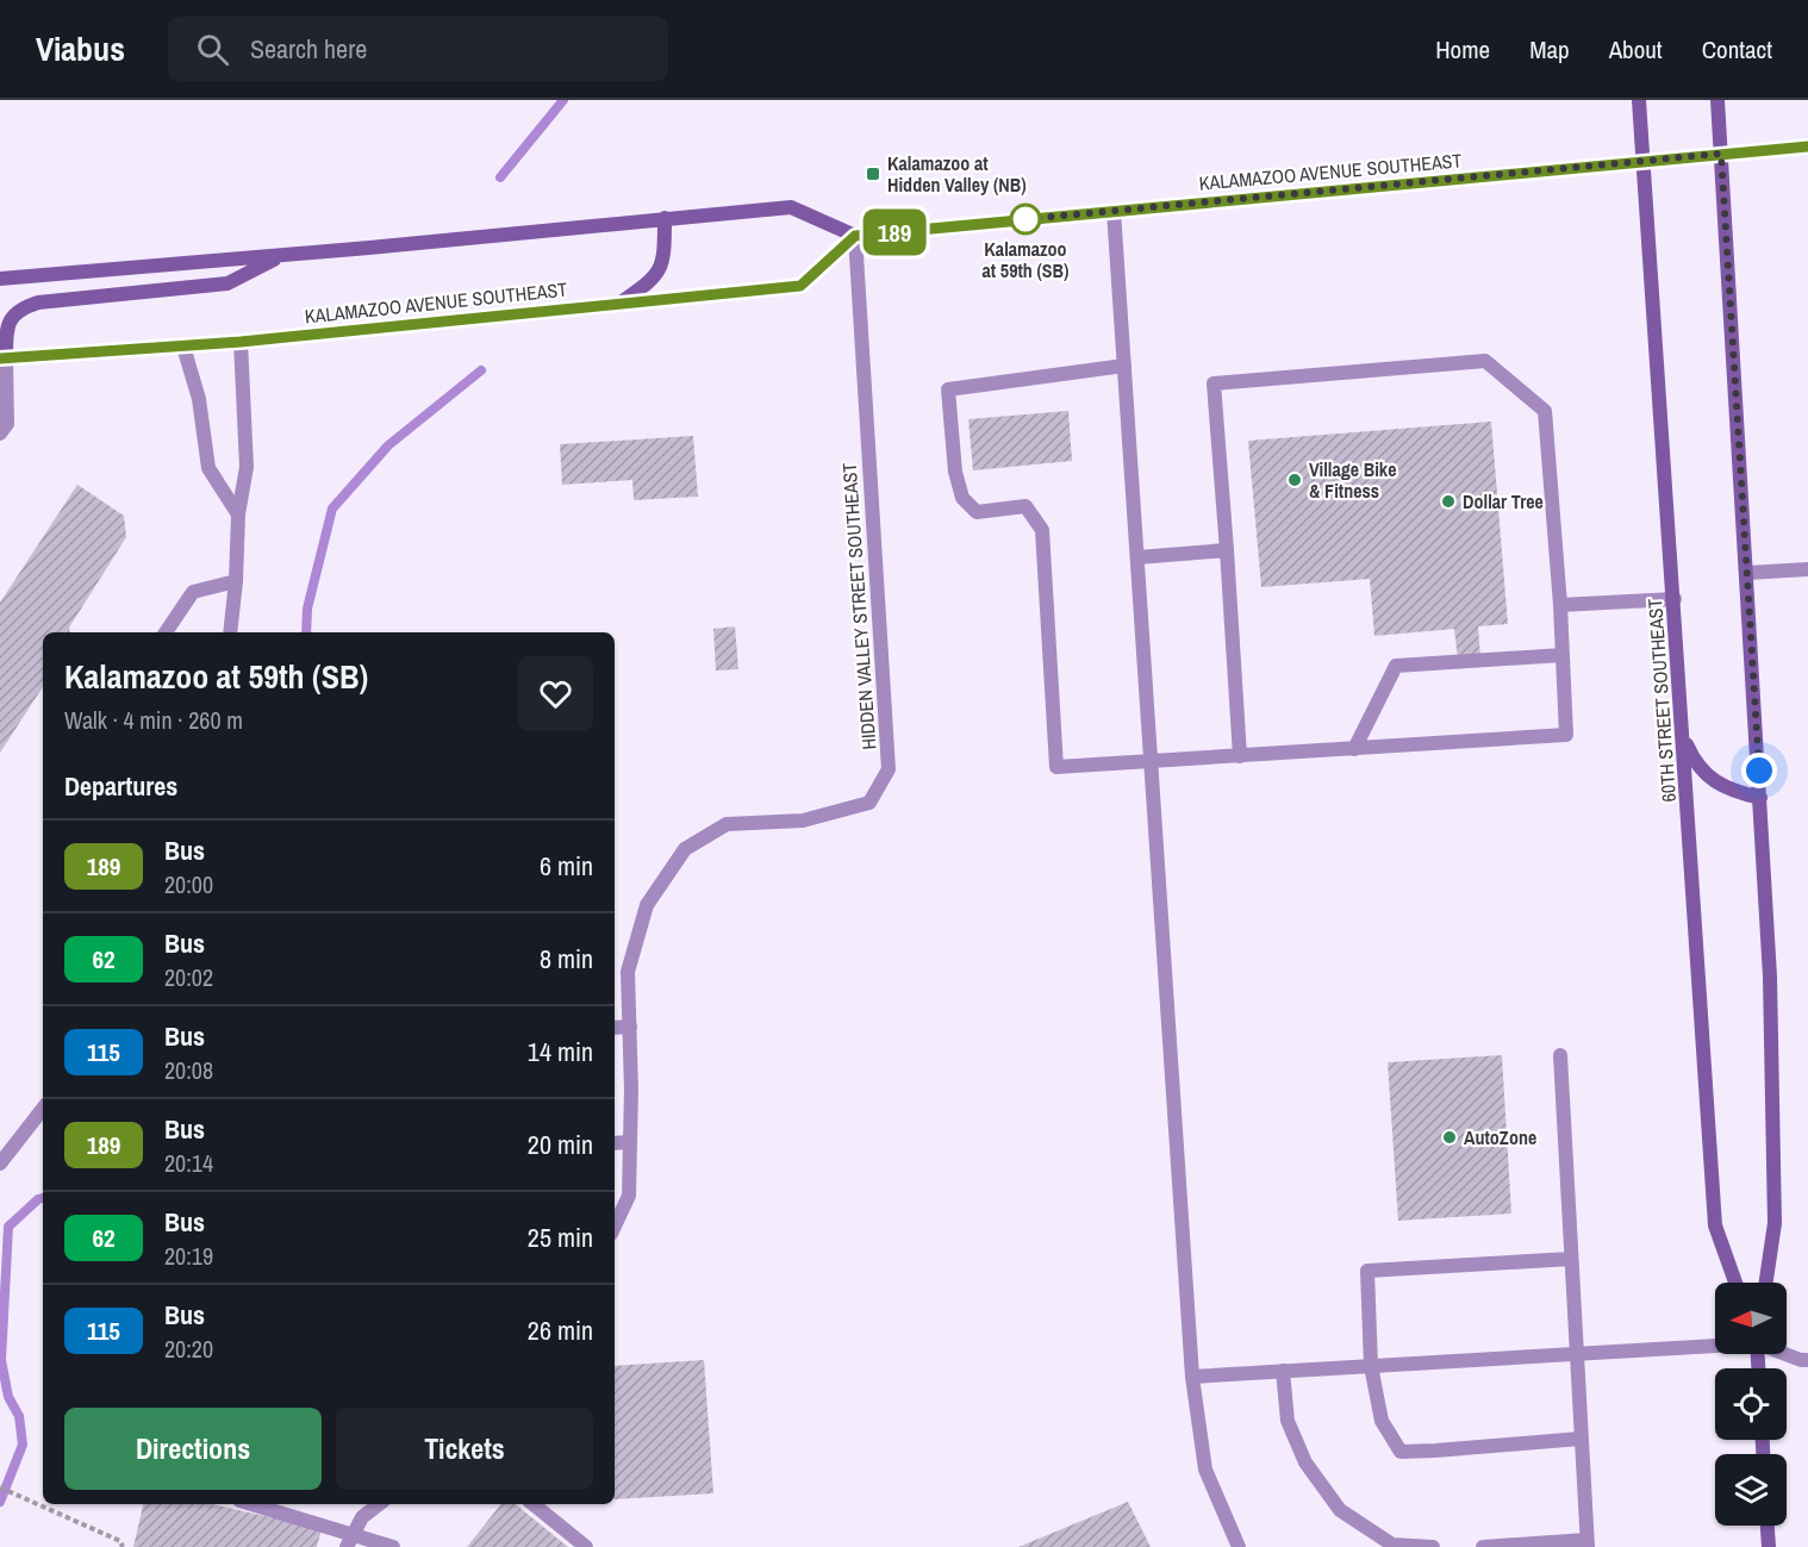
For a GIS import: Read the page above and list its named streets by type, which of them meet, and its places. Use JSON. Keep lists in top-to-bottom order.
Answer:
{
  "streets": {
    "main road": ["KALAMAZOO AVENUE SOUTHEAST", "60TH STREET SOUTHEAST"],
    "street": ["HIDDEN VALLEY STREET SOUTHEAST"]
  },
  "crossings": [
    ["KALAMAZOO AVENUE SOUTHEAST", "HIDDEN VALLEY STREET SOUTHEAST"],
    ["KALAMAZOO AVENUE SOUTHEAST", "60TH STREET SOUTHEAST"]
  ],
  "places": {
    "transit": ["Kalamazoo at Hidden Valley (NB)"],
    "other": [
      "Kalamazoo at 59th (SB)",
      "Village Bike & Fitness",
      "Dollar Tree",
      "AutoZone"
    ]
  },
  "lines": ["bus line 189"],
  "north": "left",
  "page": {
    "header": "Viabus",
    "search": "Search here",
    "nav": [
      "Home",
      "Map",
      "About",
      "Contact"
    ],
    "on_map": "189",
    "heading": [
      ["Kalamazoo at 59th (SB)", "Walk · 4 min · 260 m"],
      "Departures"
    ],
    "list": [
      {
        "mark": "189",
        "name": "Bus",
        "note": "20:00",
        "value": "6 min"
      },
      {
        "mark": "62",
        "name": "Bus",
        "note": "20:02",
        "value": "8 min"
      },
      {
        "mark": "115",
        "name": "Bus",
        "note": "20:08",
        "value": "14 min"
      },
      {
        "mark": "189",
        "name": "Bus",
        "note": "20:14",
        "value": "20 min"
      },
      {
        "mark": "62",
        "name": "Bus",
        "note": "20:19",
        "value": "25 min"
      },
      {
        "mark": "115",
        "name": "Bus",
        "note": "20:20",
        "value": "26 min"
      }
    ],
    "buttons": ["Directions", "Tickets"]
  }
}
